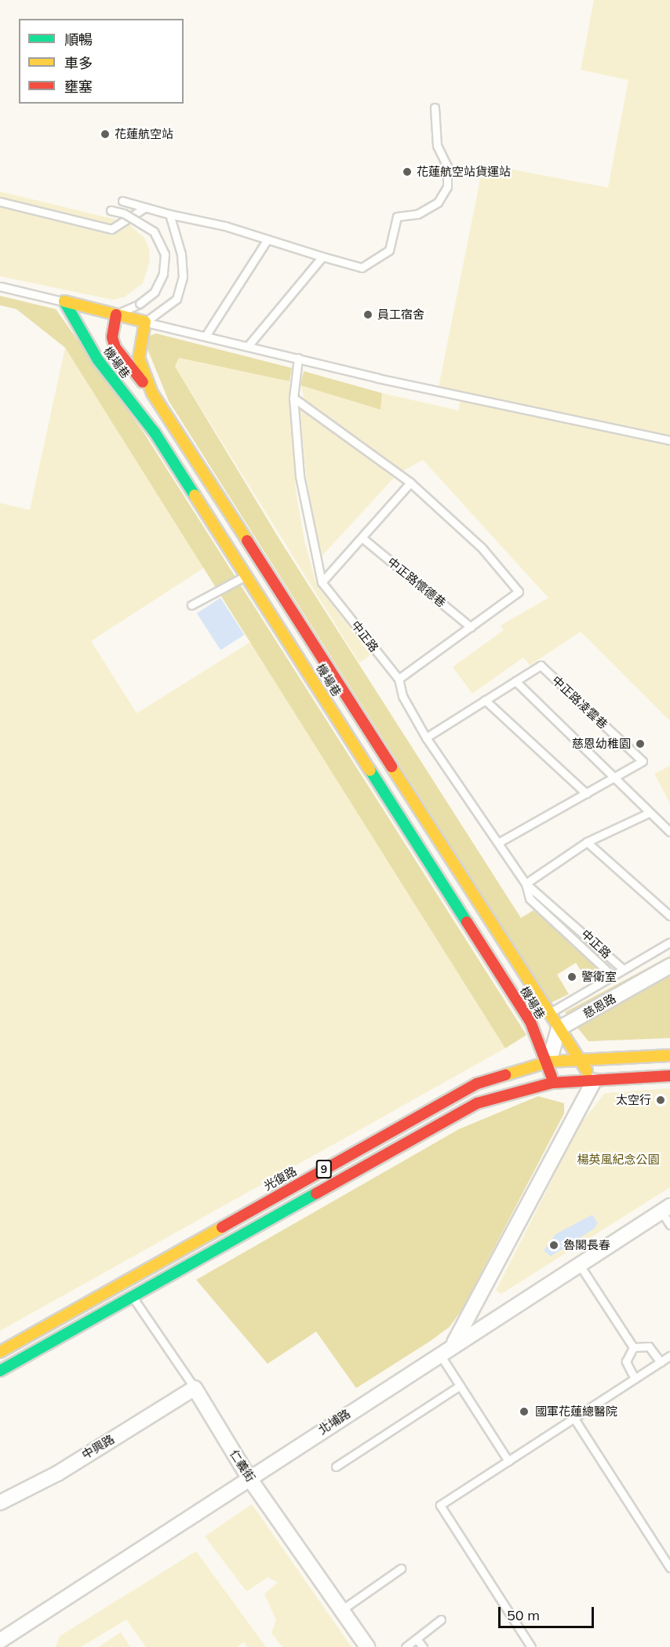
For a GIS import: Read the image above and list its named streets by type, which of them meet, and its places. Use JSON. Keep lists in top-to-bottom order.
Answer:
{
  "streets": {
    "street": [
      "機場巷",
      "慈恩路",
      "9",
      "光復路",
      "北埔路",
      "中興路",
      "仁義街"
    ],
    "lane": ["中正路懷德巷", "中正路", "中正路凌雲巷"]
  },
  "crossings": [
    ["機場巷", "慈恩路"],
    ["機場巷", "9"],
    ["機場巷", "光復路"],
    ["9", "仁義街"],
    ["光復路", "仁義街"],
    ["北埔路", "仁義街"],
    ["中興路", "仁義街"]
  ],
  "parks": ["楊英風紀念公園"],
  "places": [
    "花蓮航空站",
    "花蓮航空站貨運站",
    "員工宿舍",
    "慈恩幼稚園",
    "警衛室",
    "太空行",
    "魯閣長春",
    "國軍花蓮總醫院"
  ],
  "legend": ["順暢", "車多", "壅塞"],
  "scale_bar": "50 m"
}
